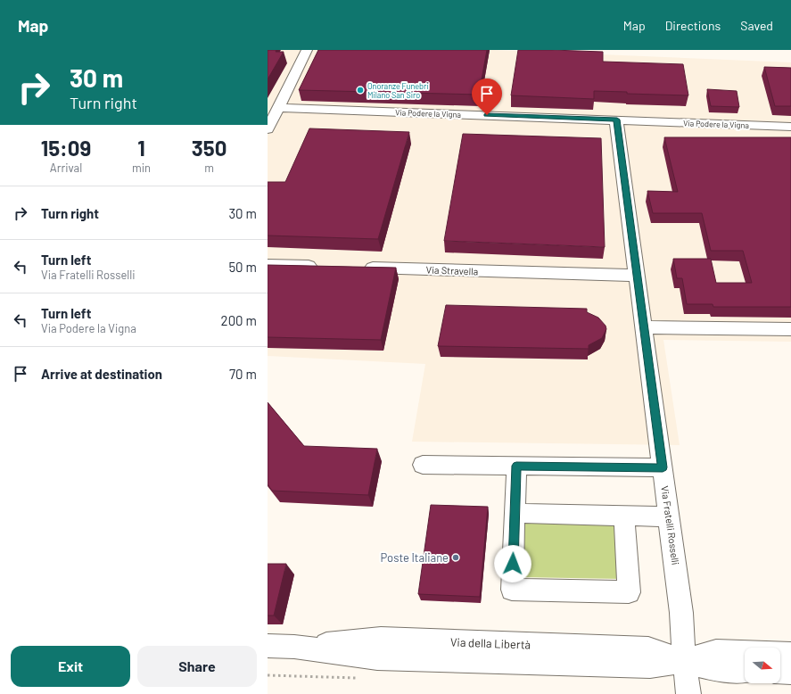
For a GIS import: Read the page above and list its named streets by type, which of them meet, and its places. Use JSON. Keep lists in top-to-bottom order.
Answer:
{
  "streets": {
    "street": [
      "Via Podere la Vigna",
      "Via Stravella",
      "Via Fratelli Rosselli",
      "Via della Libertà"
    ]
  },
  "crossings": [
    ["Via Podere la Vigna", "Via Fratelli Rosselli"],
    ["Via Stravella", "Via Fratelli Rosselli"],
    ["Via Fratelli Rosselli", "Via della Libertà"]
  ],
  "places": ["Onoranze Funebri Milano San Siro", "Poste Italiane"],
  "north": "right",
  "page": {
    "header": "Map",
    "nav": ["Map", "Directions", "Saved"],
    "turn": ["30 m", "Turn right"],
    "eta": [
      "15:09",
      "Arrival",
      "1",
      "min",
      "350",
      "m"
    ],
    "list": [
      {
        "name": "Turn right",
        "value": "30 m"
      },
      {
        "name": "Turn left",
        "note": "Via Fratelli Rosselli",
        "value": "50 m"
      },
      {
        "name": "Turn left",
        "note": "Via Podere la Vigna",
        "value": "200 m"
      },
      {
        "name": "Arrive at destination",
        "value": "70 m"
      }
    ],
    "buttons": ["Exit", "Share"]
  }
}
